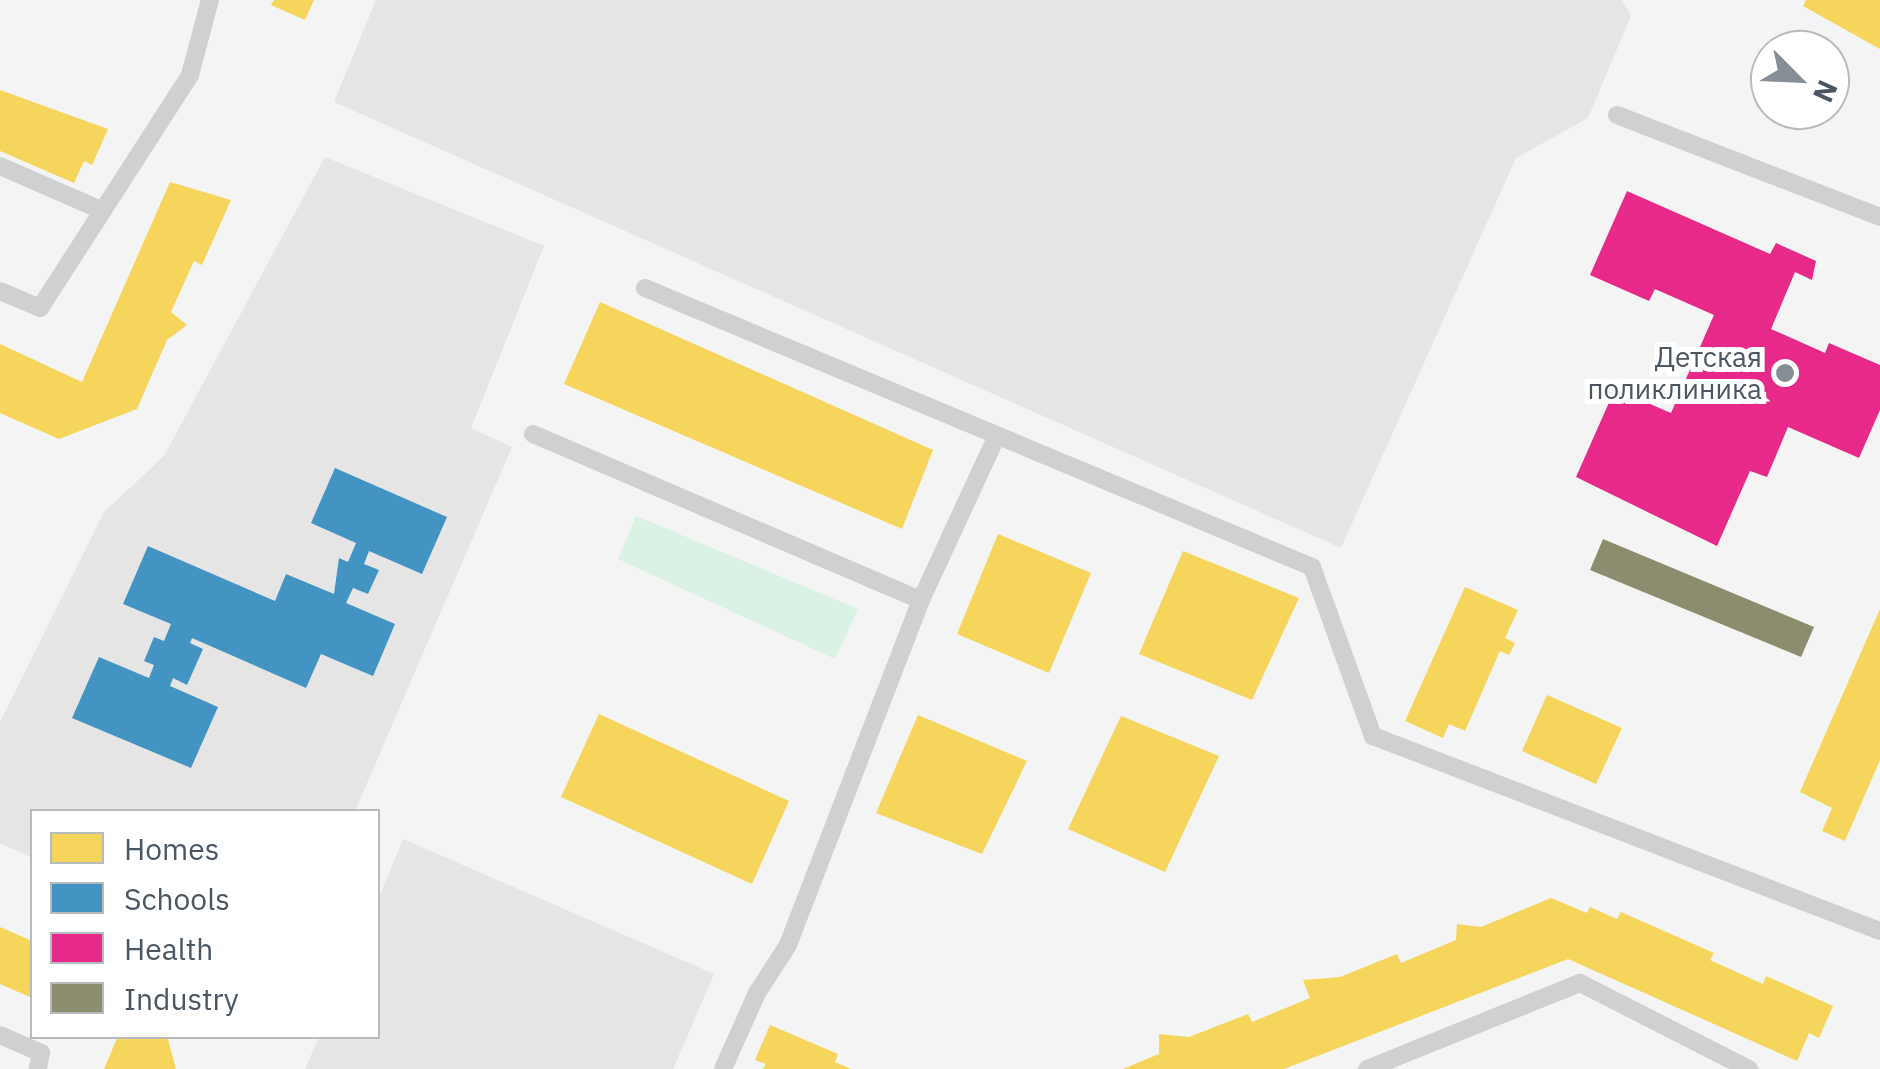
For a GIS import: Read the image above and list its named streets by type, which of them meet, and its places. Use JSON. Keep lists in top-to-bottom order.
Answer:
{
  "places": ["Детская поликлиника"],
  "legend": [
    "Homes",
    "Schools",
    "Health",
    "Industry"
  ],
  "north": "bottom right"
}
